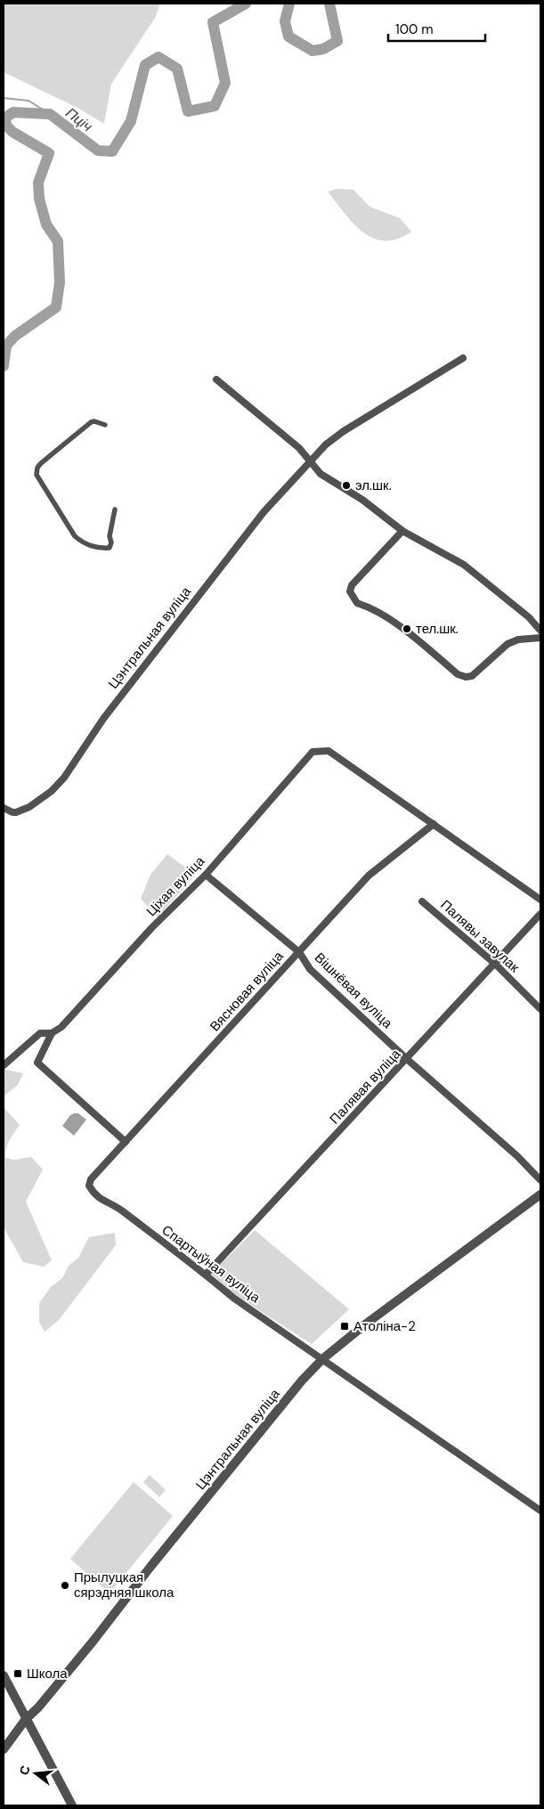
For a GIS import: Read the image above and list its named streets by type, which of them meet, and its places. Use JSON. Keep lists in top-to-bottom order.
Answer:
{
  "streets": {
    "street": [
      "Цэнтральная вуліца",
      "Ціхая вуліца",
      "Палявы завулак",
      "Вішнёвая вуліца",
      "Вясновая вуліца",
      "Палявая вуліца",
      "Спартыўная вуліца"
    ]
  },
  "crossings": [
    ["Цэнтральная вуліца", "Спартыўная вуліца"],
    ["Ціхая вуліца", "Вішнёвая вуліца"],
    ["Ціхая вуліца", "Вясновая вуліца"],
    ["Палявы завулак", "Палявая вуліца"],
    ["Вішнёвая вуліца", "Вясновая вуліца"],
    ["Вішнёвая вуліца", "Палявая вуліца"],
    ["Вясновая вуліца", "Спартыўная вуліца"],
    ["Палявая вуліца", "Спартыўная вуліца"]
  ],
  "water": ["Пціч"],
  "places": {
    "other": ["эл.шк.", "тел.шк.", "Прылуцкая сярэдняя школа"],
    "transit": ["Атоліна-2", "Школа"]
  },
  "scale_bar": "100 m",
  "north": "left"
}
